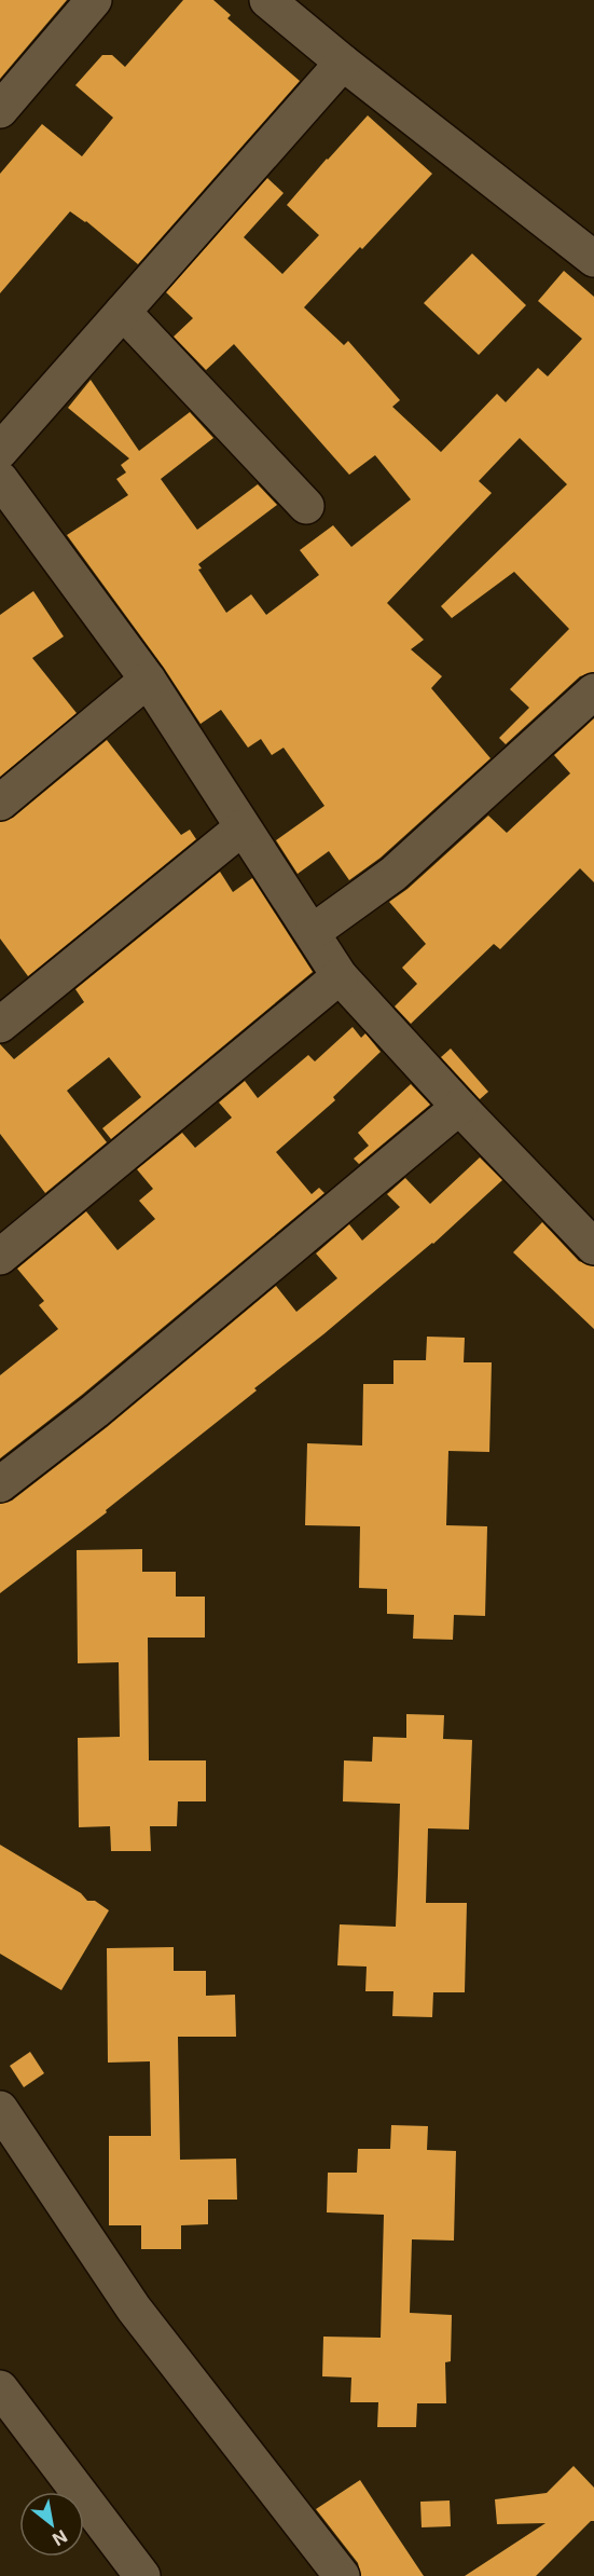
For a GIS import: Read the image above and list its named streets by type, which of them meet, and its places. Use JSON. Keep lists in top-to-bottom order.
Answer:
{
  "north": "bottom right"
}
